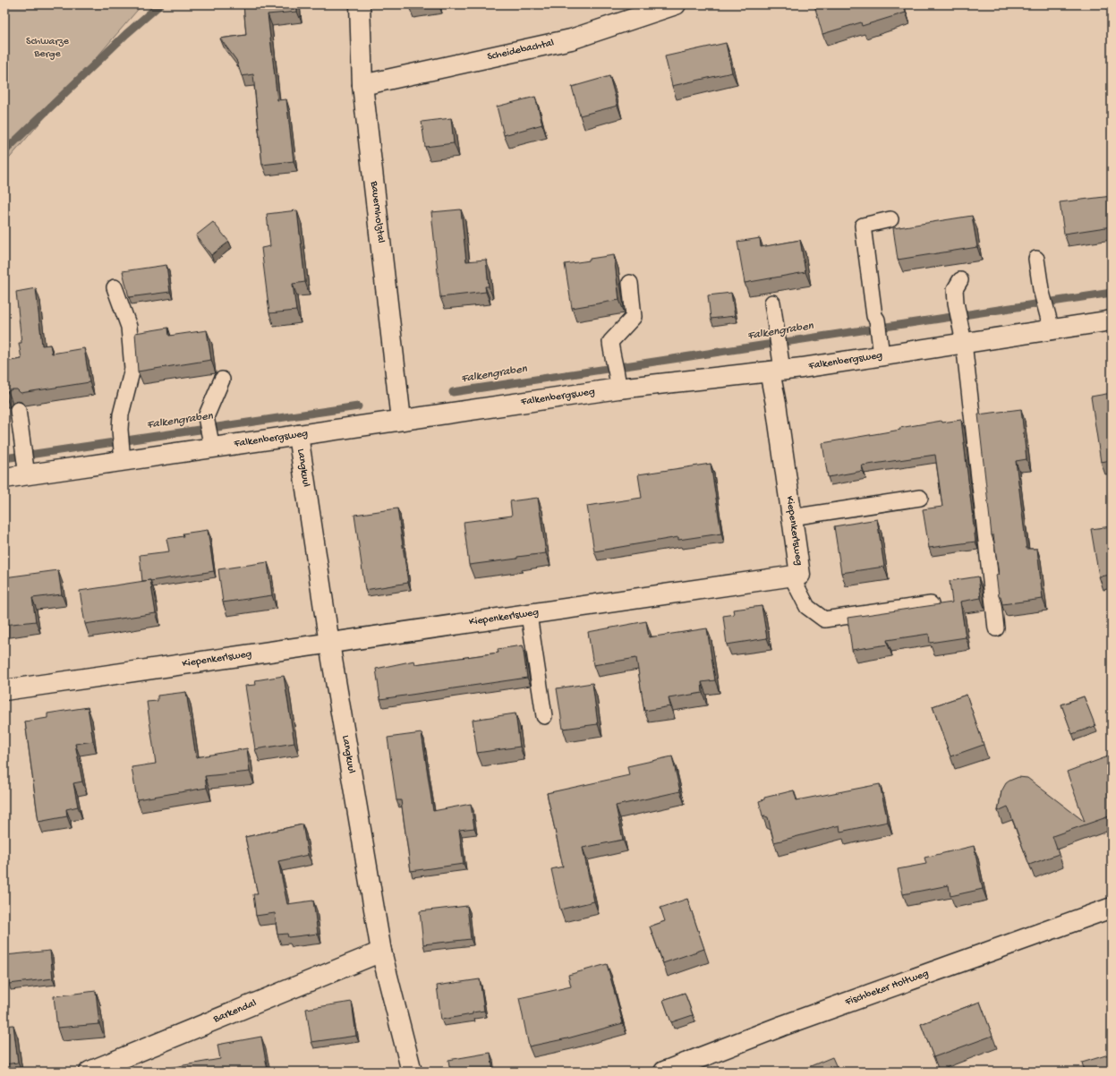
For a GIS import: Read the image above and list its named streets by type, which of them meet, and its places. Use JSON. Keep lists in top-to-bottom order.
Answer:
{
  "streets": {
    "street": [
      "Scheidebachtal",
      "Bauernholztal",
      "Falkenbergsweg",
      "Langkuul",
      "Kiepenkerlsweg",
      "Fischbeker Holtweg",
      "Barkendal"
    ]
  },
  "crossings": [
    ["Scheidebachtal", "Bauernholztal"],
    ["Bauernholztal", "Falkenbergsweg"],
    ["Falkenbergsweg", "Langkuul"],
    ["Falkenbergsweg", "Kiepenkerlsweg"],
    ["Langkuul", "Kiepenkerlsweg"],
    ["Langkuul", "Barkendal"]
  ],
  "water": ["Falkengraben"],
  "parks": ["Schwarze Berge"]
}
